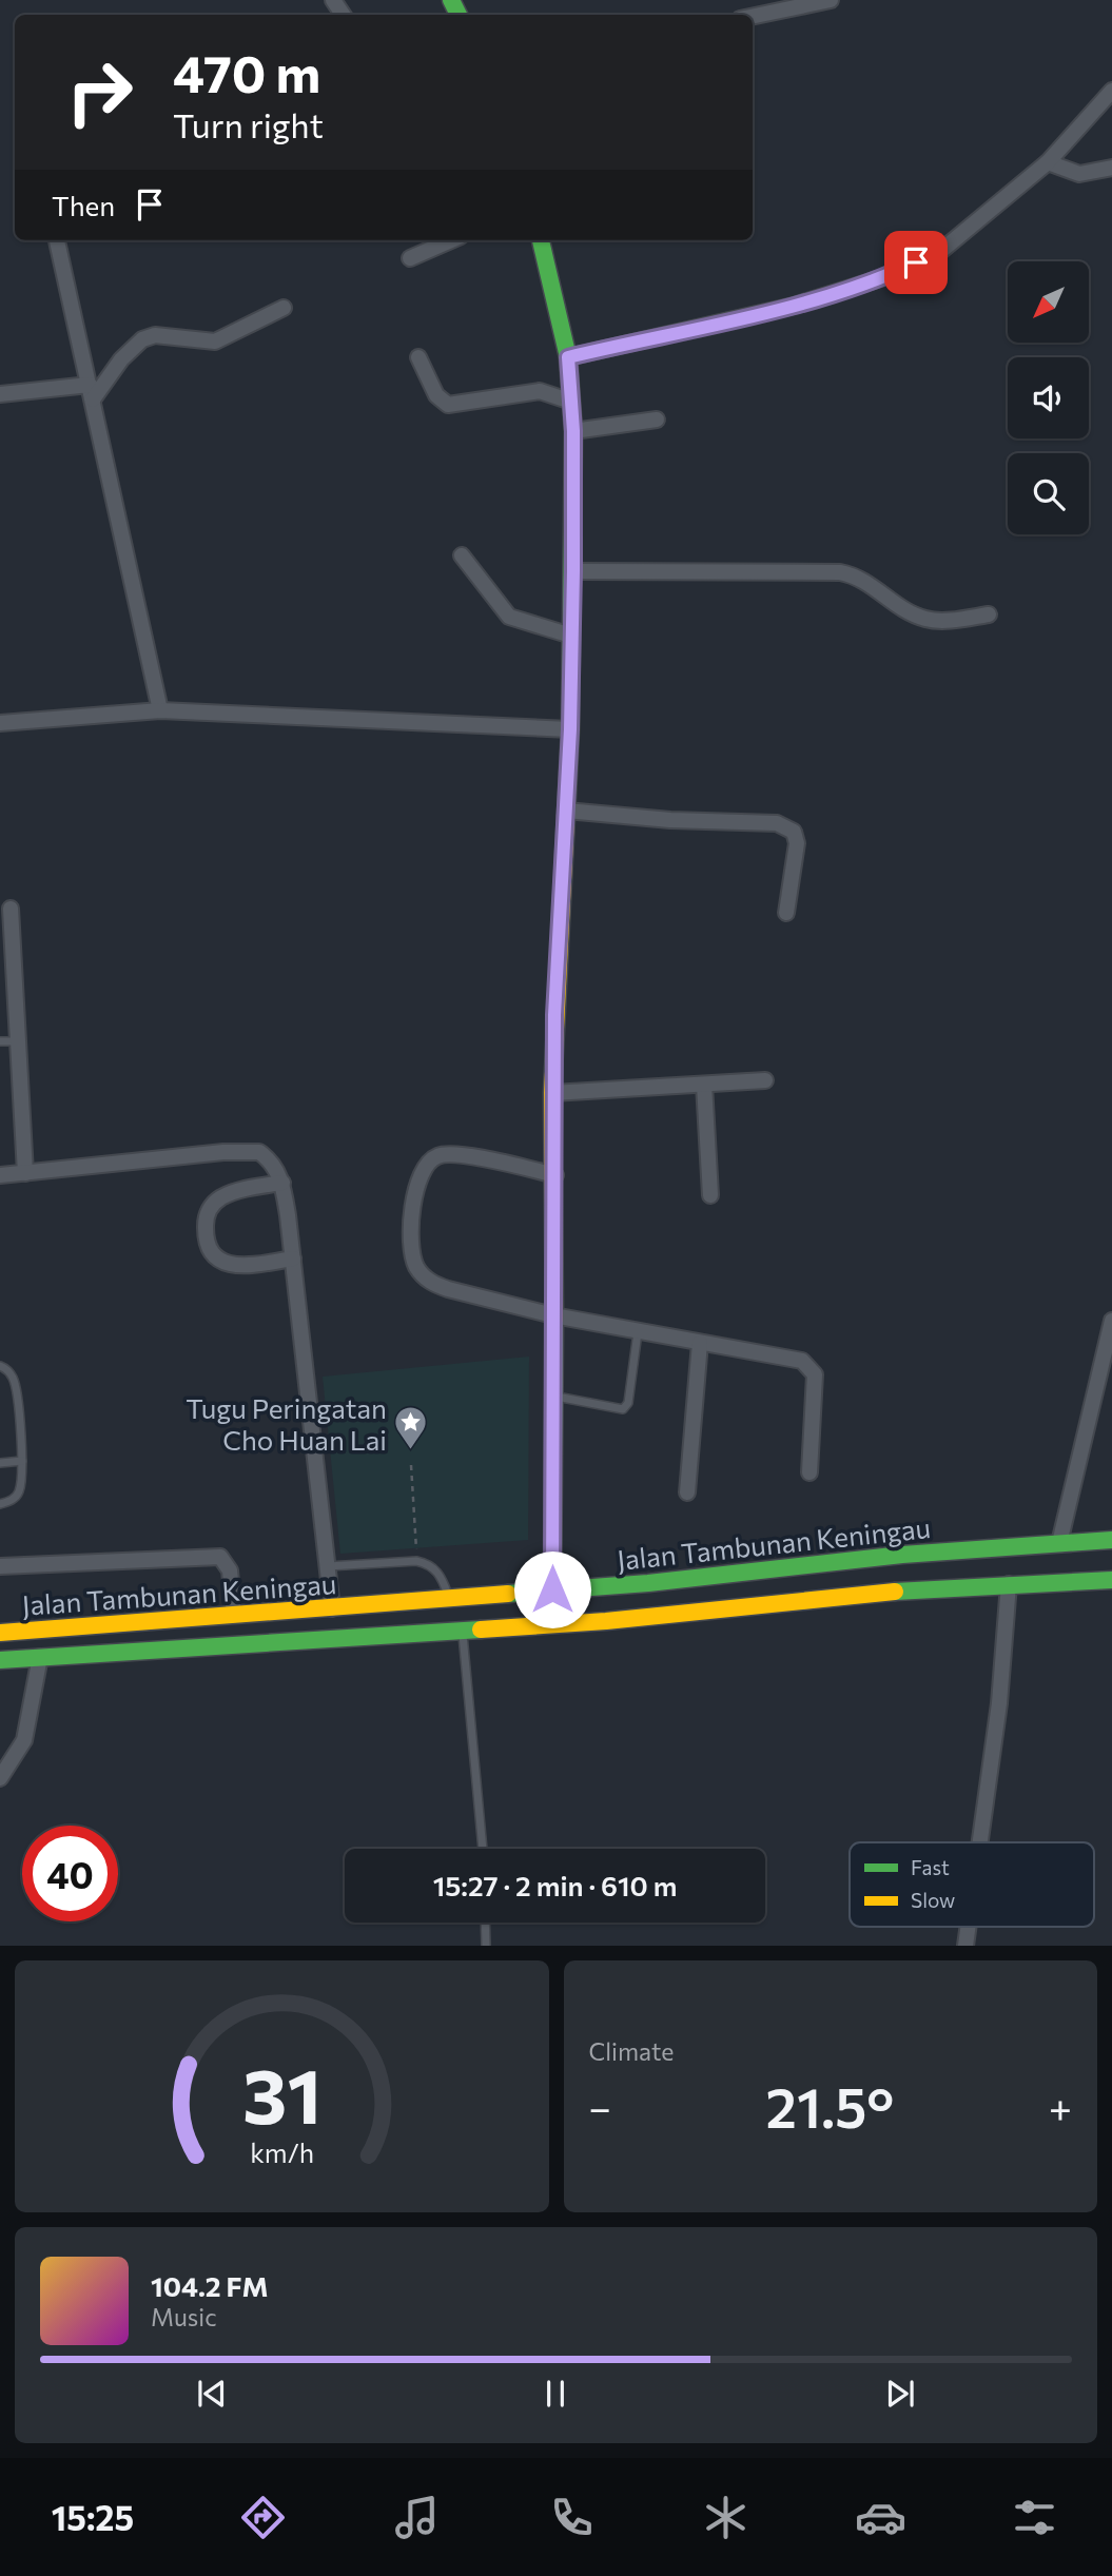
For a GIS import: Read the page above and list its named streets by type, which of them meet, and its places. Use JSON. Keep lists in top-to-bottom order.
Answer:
{
  "streets": {
    "main road": ["Jalan Tambunan Keningau"]
  },
  "places": {
    "place": ["Tugu Peringatan Cho Huan Lai"]
  },
  "legend": ["Fast", "Slow"],
  "north": "bottom left",
  "page": {
    "turn": ["470 m", "Turn right"],
    "then": "Then",
    "limit": "40",
    "trip": "15:27 · 2 min · 610 m",
    "tile": "Climate",
    "heat": ["−", "21.5°", "+"],
    "song": ["104.2 FM", "Music"],
    "tabs": "15:25",
    "gauge": ["31", "km/h"]
  }
}
